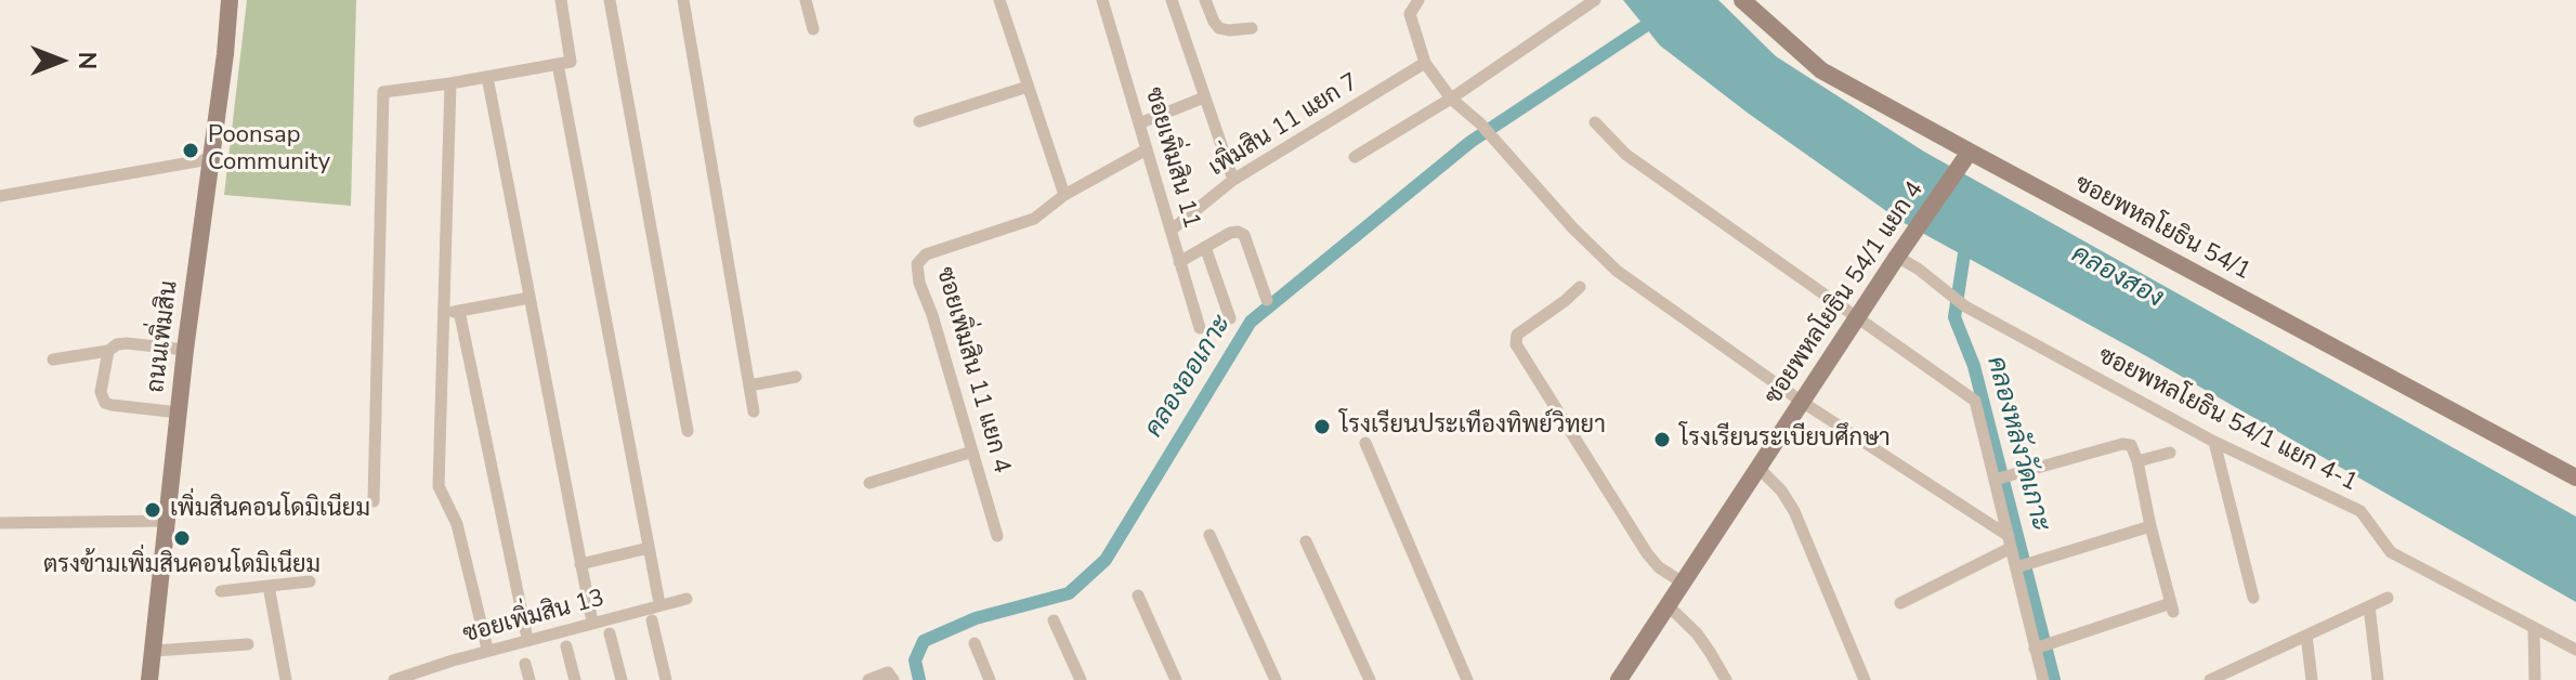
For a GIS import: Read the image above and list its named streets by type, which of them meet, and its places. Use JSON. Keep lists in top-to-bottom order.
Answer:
{
  "streets": {
    "street": [
      "เพิ่มสิน 11 แยก 7",
      "ซอยเพิ่มสิน 11",
      "ซอยพหลโยธิน 54/1",
      "ซอยพหลโยธิน 54/1 แยก 4",
      "ถนนเพิ่มสิน",
      "ซอยเพิ่มสิน 11 แยก 4",
      "ซอยพหลโยธิน 54/1 แยก 4-1",
      "ซอยเพิ่มสิน 13"
    ]
  },
  "crossings": [
    ["เพิ่มสิน 11 แยก 7", "ซอยเพิ่มสิน 11"],
    ["ซอยเพิ่มสิน 11", "ซอยเพิ่มสิน 11 แยก 4"],
    ["ซอยพหลโยธิน 54/1", "ซอยพหลโยธิน 54/1 แยก 4"],
    ["ซอยพหลโยธิน 54/1 แยก 4", "ซอยพหลโยธิน 54/1 แยก 4-1"]
  ],
  "water": ["คลองสอง", "คลองออเกาะ", "คลองหลังวัดเกาะ"],
  "places": [
    "Poonsap Community",
    "โรงเรียนประเทืองทิพย์วิทยา",
    "โรงเรียนระเบียบศึกษา",
    "เพิ่มสินคอนโดมิเนียม",
    "ตรงข้ามเพิ่มสินคอนโดมิเนียม"
  ],
  "north": "right"
}
